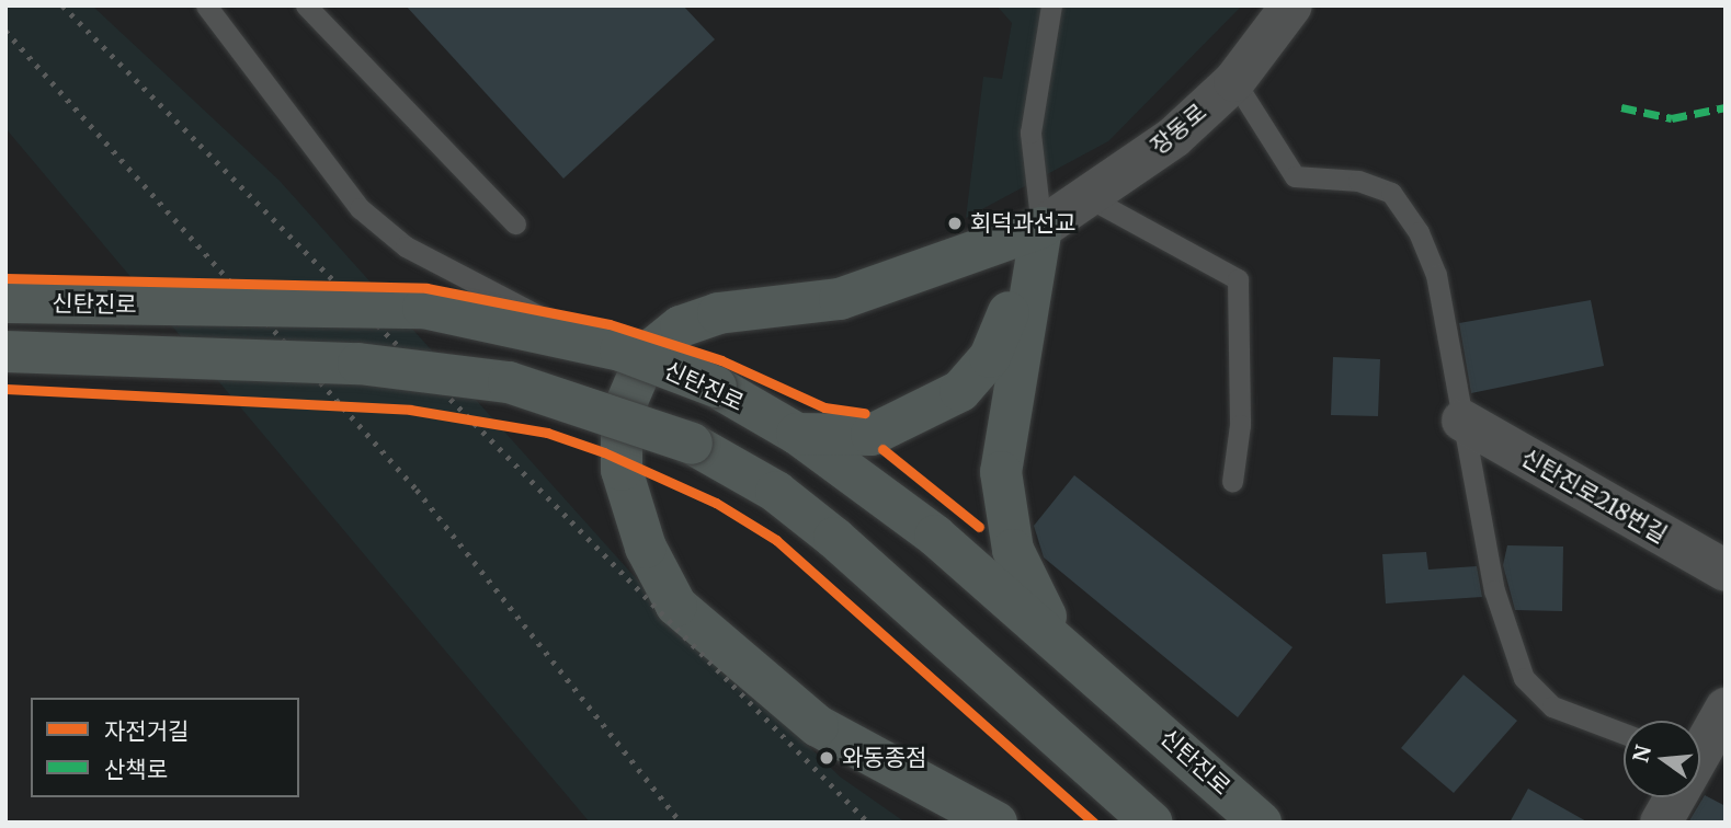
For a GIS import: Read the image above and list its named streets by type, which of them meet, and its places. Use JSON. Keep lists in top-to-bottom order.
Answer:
{
  "streets": {
    "main road": ["신탄진로"],
    "street": ["장동로", "신탄진로218번길"]
  },
  "places": ["회덕과선교", "와동종점"],
  "legend": ["자전거길", "산책로"],
  "north": "left"
}
